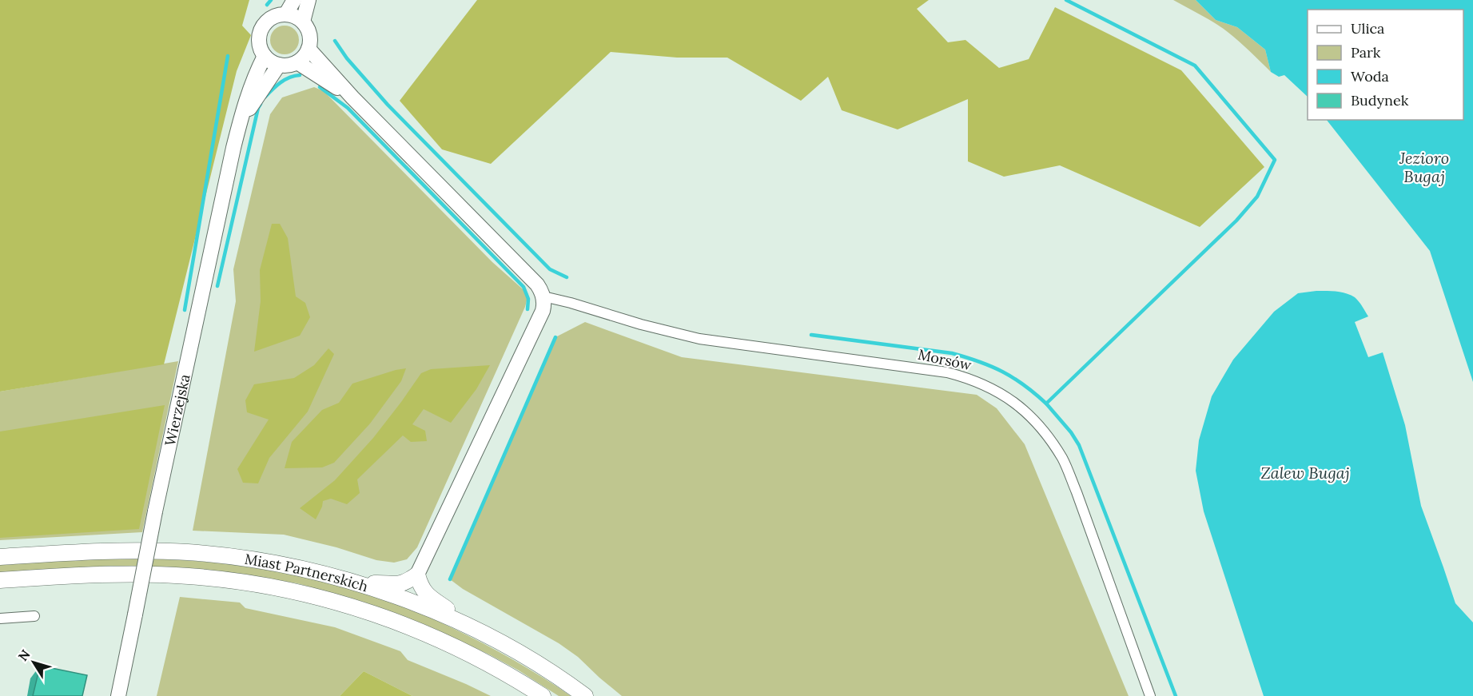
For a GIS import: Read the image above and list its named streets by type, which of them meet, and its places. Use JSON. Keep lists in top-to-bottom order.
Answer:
{
  "streets": {
    "main road": ["Miast Partnerskich"],
    "street": ["Morsów", "Wierzejska"]
  },
  "water": ["Jezioro Bugaj", "Zalew Bugaj"],
  "legend": [
    "Ulica",
    "Park",
    "Woda",
    "Budynek"
  ],
  "north": "top left"
}
